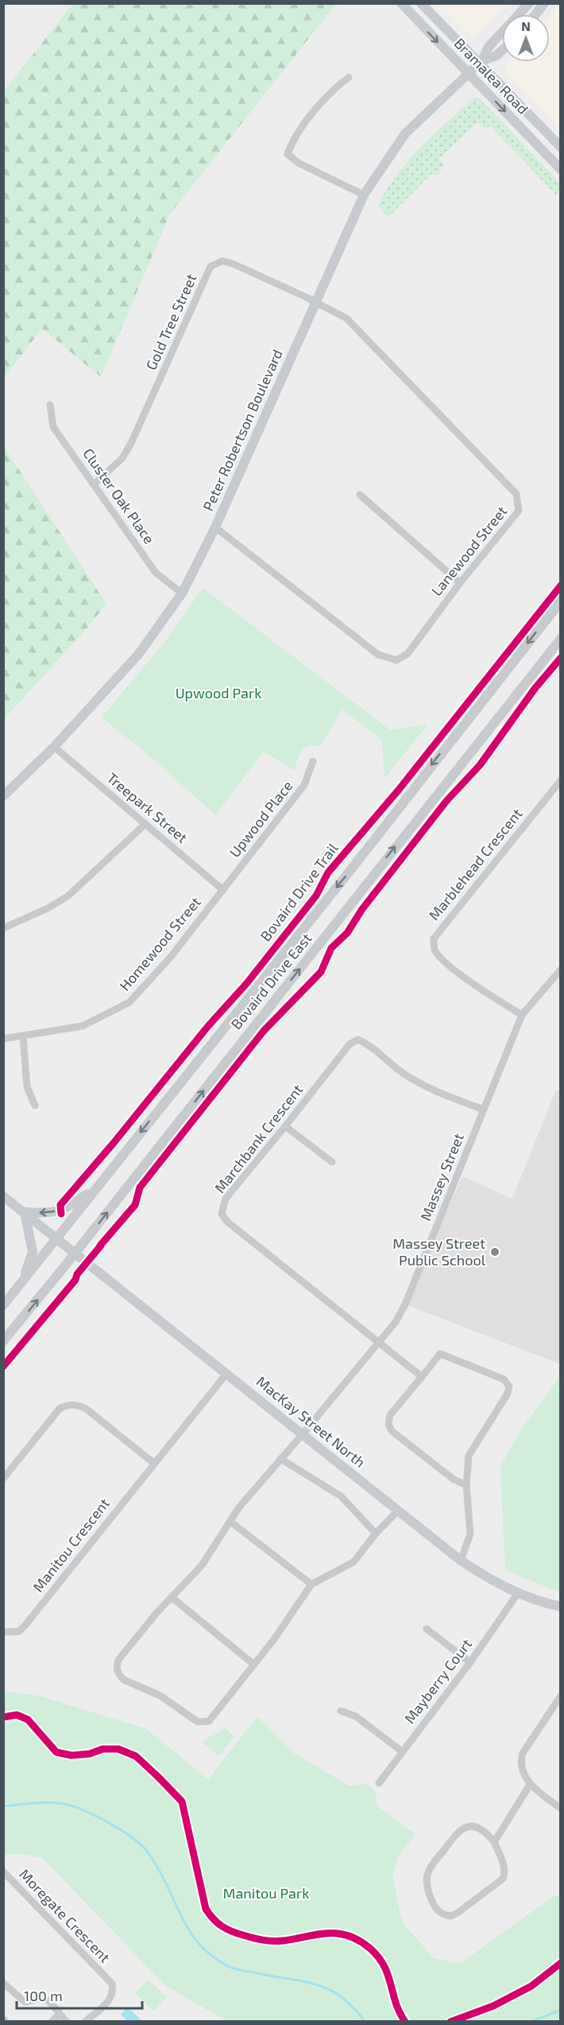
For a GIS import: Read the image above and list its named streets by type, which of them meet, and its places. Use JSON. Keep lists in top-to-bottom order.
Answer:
{
  "streets": {
    "main road": [
      "Bramalea Road",
      "Peter Robertson Boulevard",
      "Bovaird Drive East",
      "MacKay Street North"
    ],
    "street": [
      "Gold Tree Street",
      "Cluster Oak Place",
      "Lanewood Street",
      "Treepark Street",
      "Upwood Place",
      "Marblehead Crescent",
      "Homewood Street",
      "Marchbank Crescent",
      "Massey Street",
      "Manitou Crescent",
      "Mayberry Court",
      "Moregate Crescent"
    ],
    "cycle path": ["Bovaird Drive Trail"]
  },
  "crossings": [
    ["Bramalea Road", "Peter Robertson Boulevard"],
    ["Gold Tree Street", "Peter Robertson Boulevard"],
    ["Gold Tree Street", "Cluster Oak Place"],
    ["Gold Tree Street", "Lanewood Street"],
    ["Peter Robertson Boulevard", "Cluster Oak Place"],
    ["Peter Robertson Boulevard", "Lanewood Street"],
    ["Peter Robertson Boulevard", "Treepark Street"],
    ["Treepark Street", "Upwood Place"],
    ["Treepark Street", "Homewood Street"],
    ["Upwood Place", "Homewood Street"],
    ["Marblehead Crescent", "Massey Street"],
    ["Bovaird Drive East", "MacKay Street North"],
    ["Marchbank Crescent", "Massey Street"],
    ["Massey Street", "MacKay Street North"],
    ["MacKay Street North", "Manitou Crescent"],
    ["MacKay Street North", "Mayberry Court"]
  ],
  "parks": ["Upwood Park", "Manitou Park"],
  "places": ["Massey Street Public School"],
  "scale_bar": "100 m",
  "north": "top"
}
